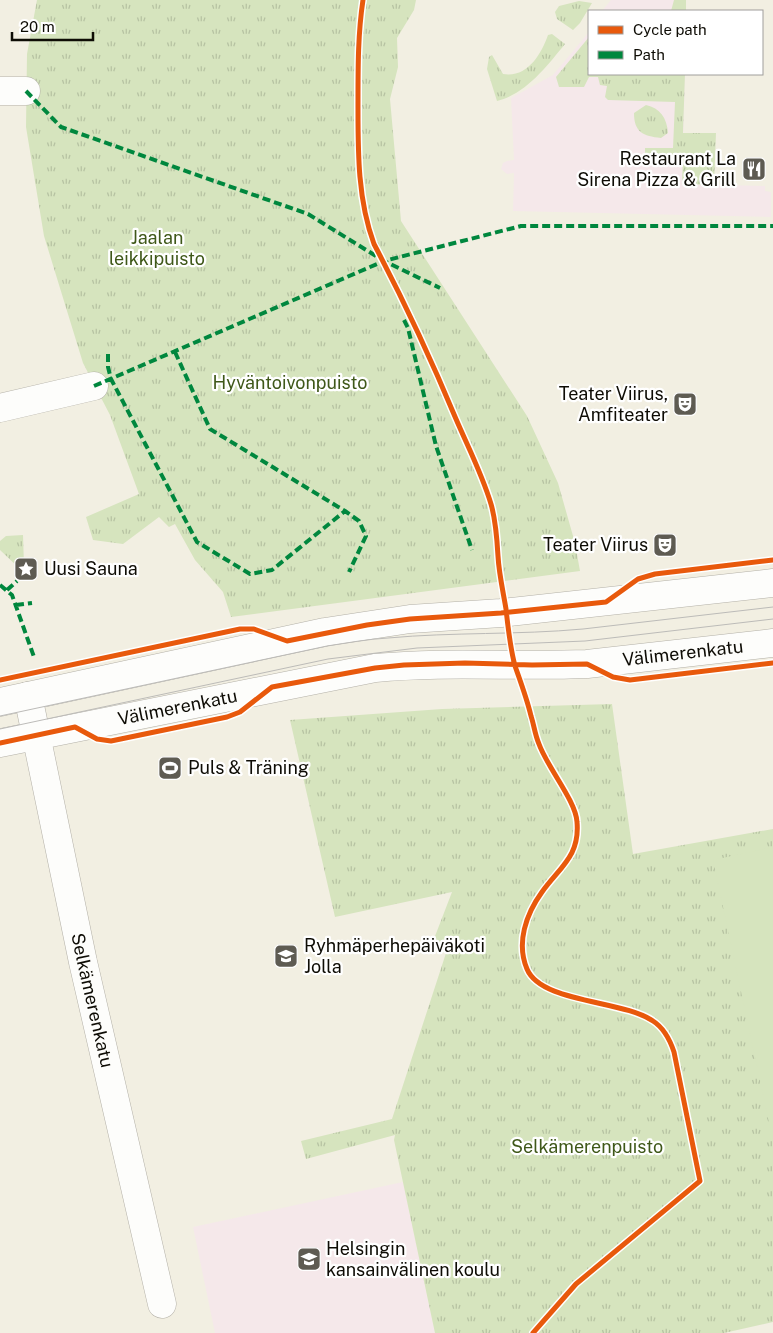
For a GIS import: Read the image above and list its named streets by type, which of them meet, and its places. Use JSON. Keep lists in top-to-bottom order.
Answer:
{
  "streets": {
    "street": ["Välimerenkatu", "Selkämerenkatu"]
  },
  "crossings": [
    ["Välimerenkatu", "Selkämerenkatu"]
  ],
  "parks": ["Jaalan leikkipuisto", "Hyväntoivonpuisto", "Selkämerenpuisto"],
  "places": {
    "restaurant": ["Restaurant La Sirena Pizza & Grill"],
    "theatre": ["Teater Viirus, Amfiteater", "Teater Viirus"],
    "place": ["Uusi Sauna"],
    "sports": ["Puls & Träning"],
    "school or university": ["Ryhmäperhepäiväkoti Jolla", "Helsingin kansainvälinen koulu"]
  },
  "legend": ["Cycle path", "Path"],
  "scale_bar": "20 m"
}
